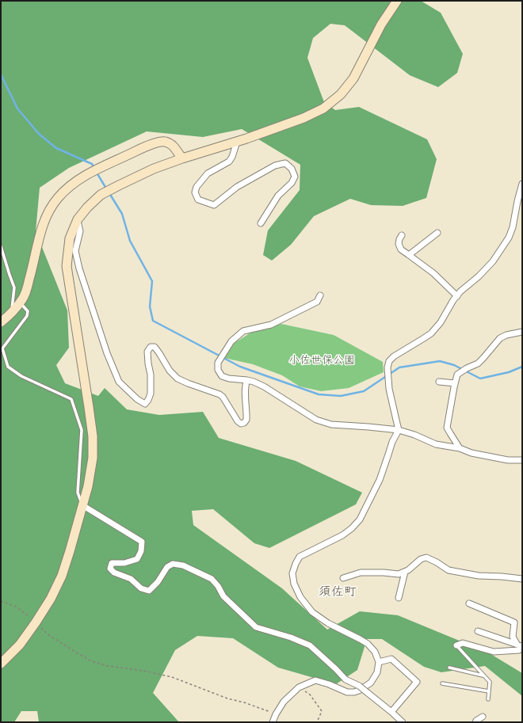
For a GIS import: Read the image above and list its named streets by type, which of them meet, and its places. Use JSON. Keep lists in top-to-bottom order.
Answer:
{
  "districts": ["須佐町"],
  "parks": ["小佐世保公園"]
}
